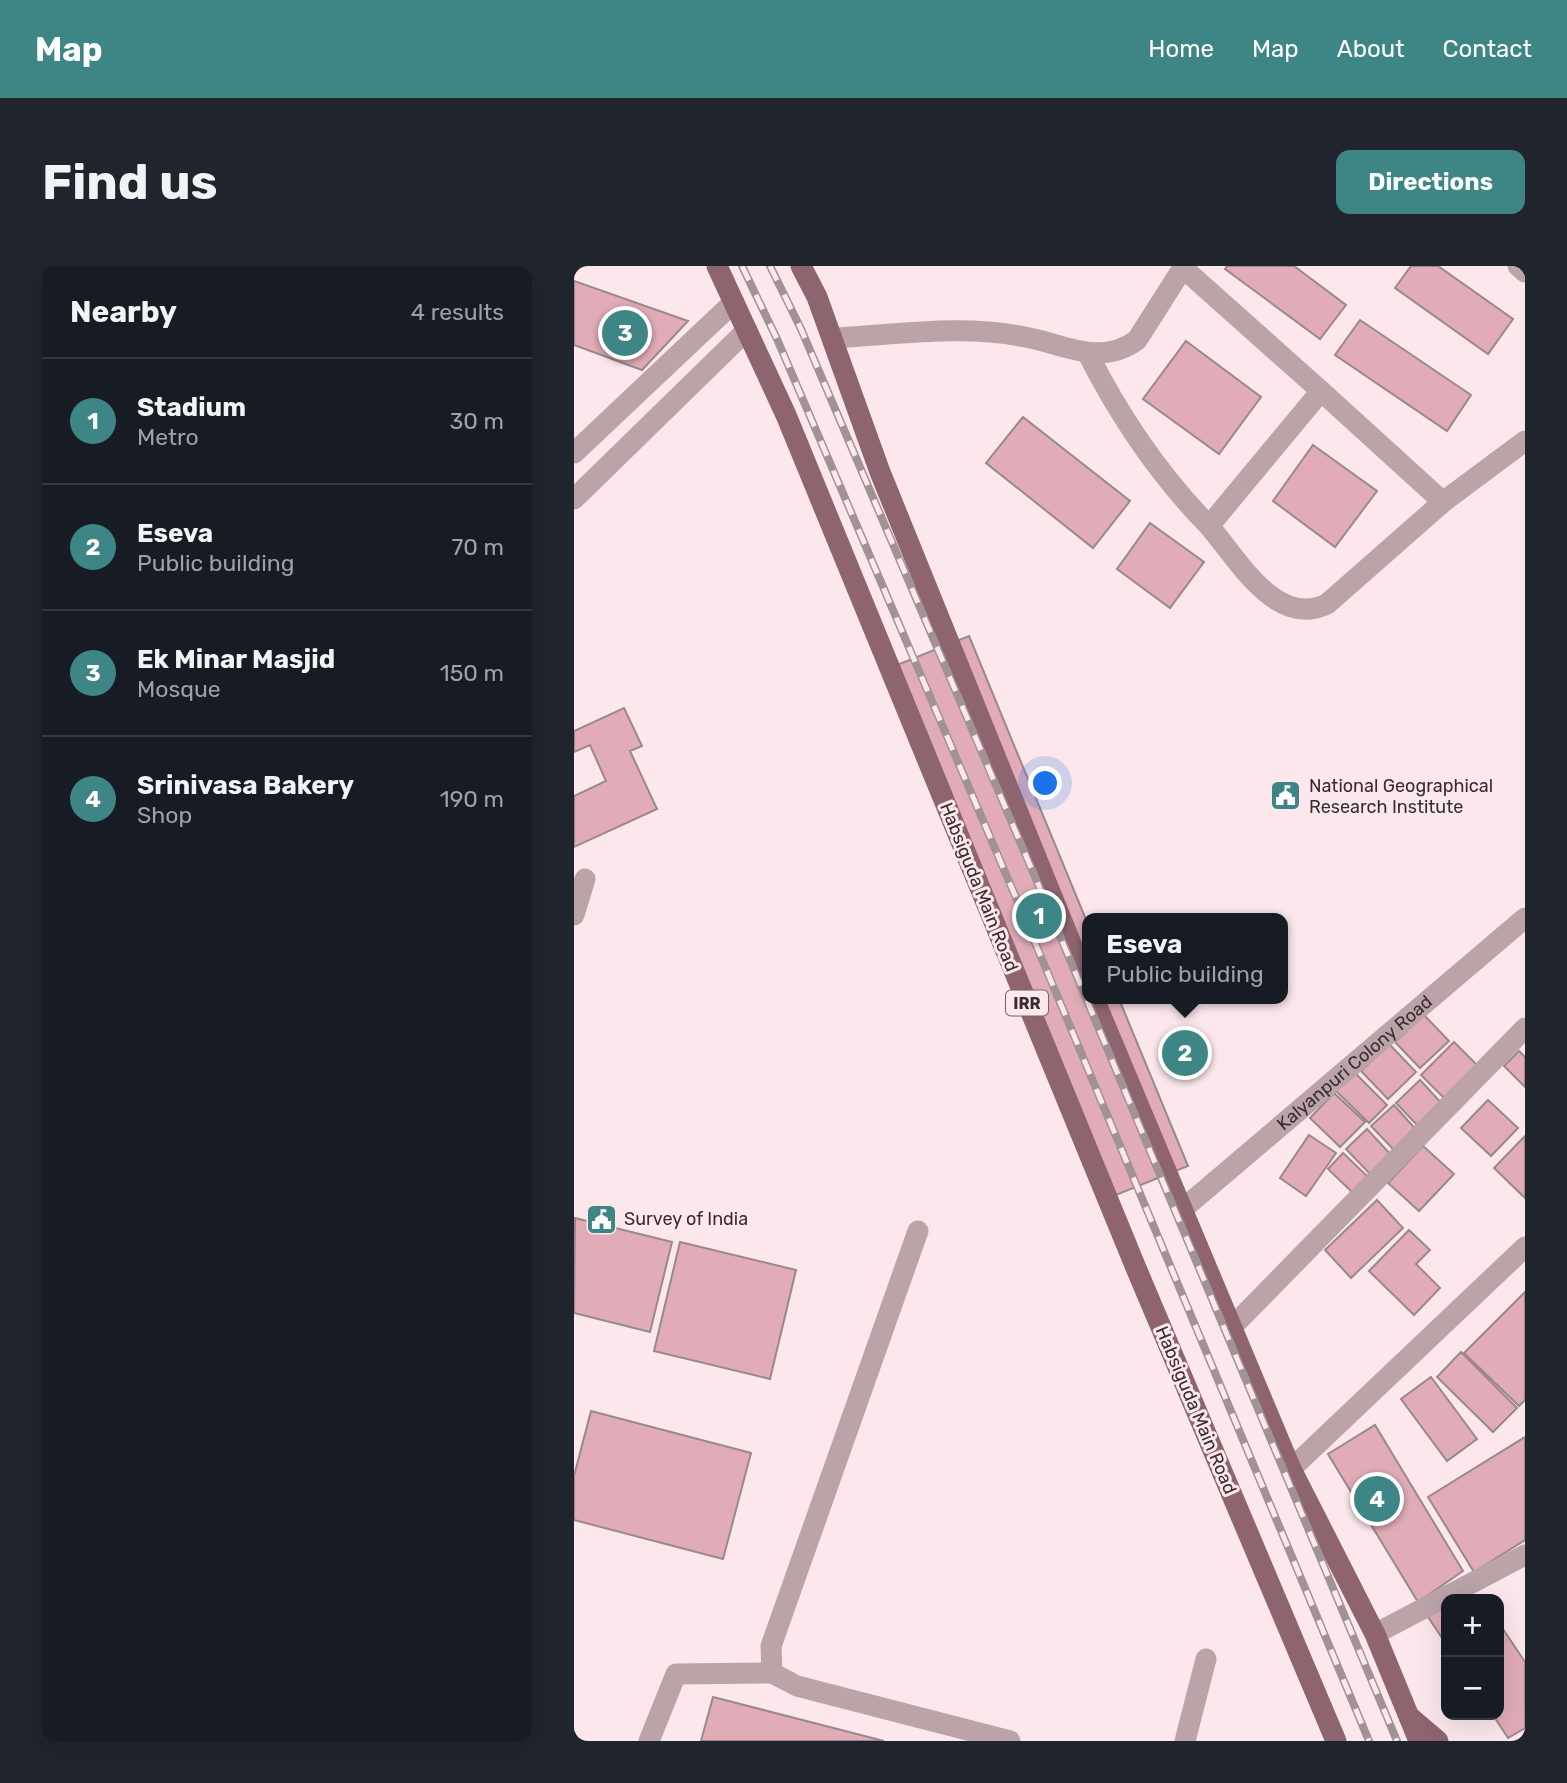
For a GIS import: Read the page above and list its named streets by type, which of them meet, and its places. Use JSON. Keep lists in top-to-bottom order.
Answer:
{
  "streets": {
    "main road": ["Habsiguda Main Road", "IRR"],
    "street": ["Kalyanpuri Colony Road"]
  },
  "places": {
    "public building": ["National Geographical Research Institute", "Survey of India"]
  },
  "page": {
    "header": "Map",
    "nav": [
      "Home",
      "Map",
      "About",
      "Contact"
    ],
    "buttons": "Directions",
    "title": "Find us",
    "heading": ["Nearby", "4 results"],
    "pins": [
      "3",
      "1",
      "2",
      "4"
    ],
    "list": [
      {
        "mark": "1",
        "name": "Stadium",
        "note": "Metro",
        "value": "30 m"
      },
      {
        "mark": "2",
        "name": "Eseva",
        "note": "Public building",
        "value": "70 m"
      },
      {
        "mark": "3",
        "name": "Ek Minar Masjid",
        "note": "Mosque",
        "value": "150 m"
      },
      {
        "mark": "4",
        "name": "Srinivasa Bakery",
        "note": "Shop",
        "value": "190 m"
      }
    ],
    "popup": ["Eseva", "Public building"],
    "map_buttons": ["+", "−"]
  }
}
